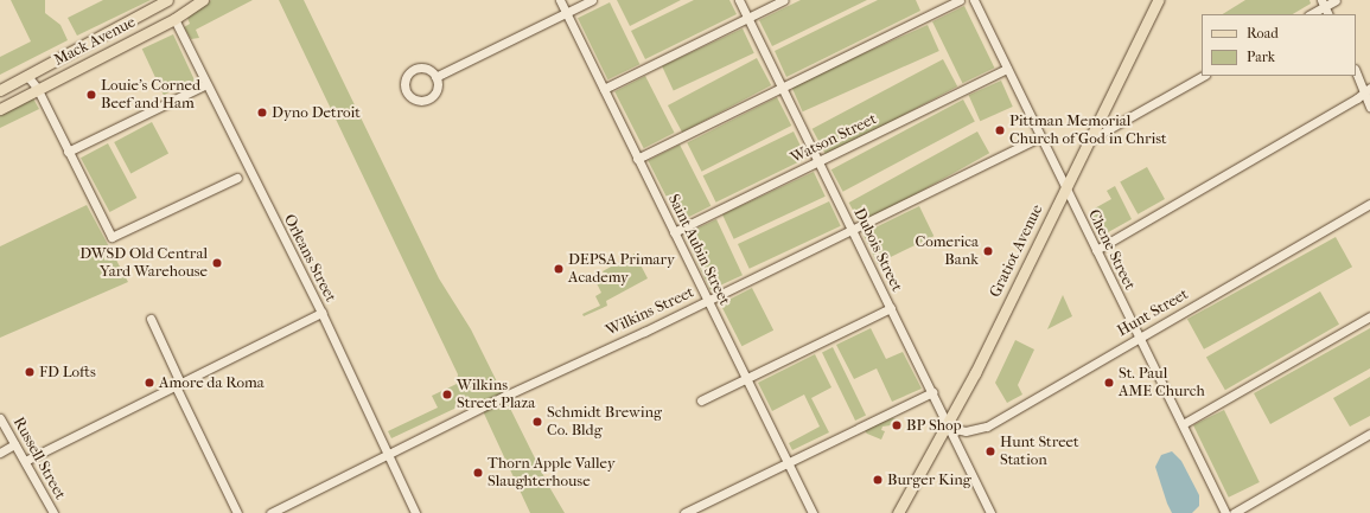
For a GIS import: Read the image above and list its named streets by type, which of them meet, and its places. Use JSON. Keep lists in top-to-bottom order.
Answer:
{
  "streets": {
    "main road": ["Mack Avenue", "Gratiot Avenue"],
    "street": [
      "Watson Street",
      "Saint Aubin Street",
      "Dubois Street",
      "Chene Street",
      "Orleans Street",
      "Wilkins Street",
      "Hunt Street",
      "Russell Street"
    ]
  },
  "crossings": [
    ["Mack Avenue", "Orleans Street"],
    ["Watson Street", "Saint Aubin Street"],
    ["Watson Street", "Dubois Street"],
    ["Watson Street", "Chene Street"],
    ["Saint Aubin Street", "Wilkins Street"],
    ["Dubois Street", "Gratiot Avenue"],
    ["Dubois Street", "Wilkins Street"],
    ["Dubois Street", "Hunt Street"],
    ["Chene Street", "Gratiot Avenue"],
    ["Chene Street", "Wilkins Street"],
    ["Chene Street", "Hunt Street"],
    ["Gratiot Avenue", "Hunt Street"],
    ["Orleans Street", "Wilkins Street"]
  ],
  "places": [
    "Louie's Corned Beef and Ham",
    "Dyno Detroit",
    "Pittman Memorial Church of God in Christ",
    "Comerica Bank",
    "DWSD Old Central Yard Warehouse",
    "DEPSA Primary Academy",
    "FD Lofts",
    "Amore da Roma",
    "St. Paul AME Church",
    "Wilkins Street Plaza",
    "Schmidt Brewing Co. Bldg",
    "BP Shop",
    "Hunt Street Station",
    "Thorn Apple Valley Slaughterhouse",
    "Burger King"
  ],
  "legend": ["Road", "Park"]
}
